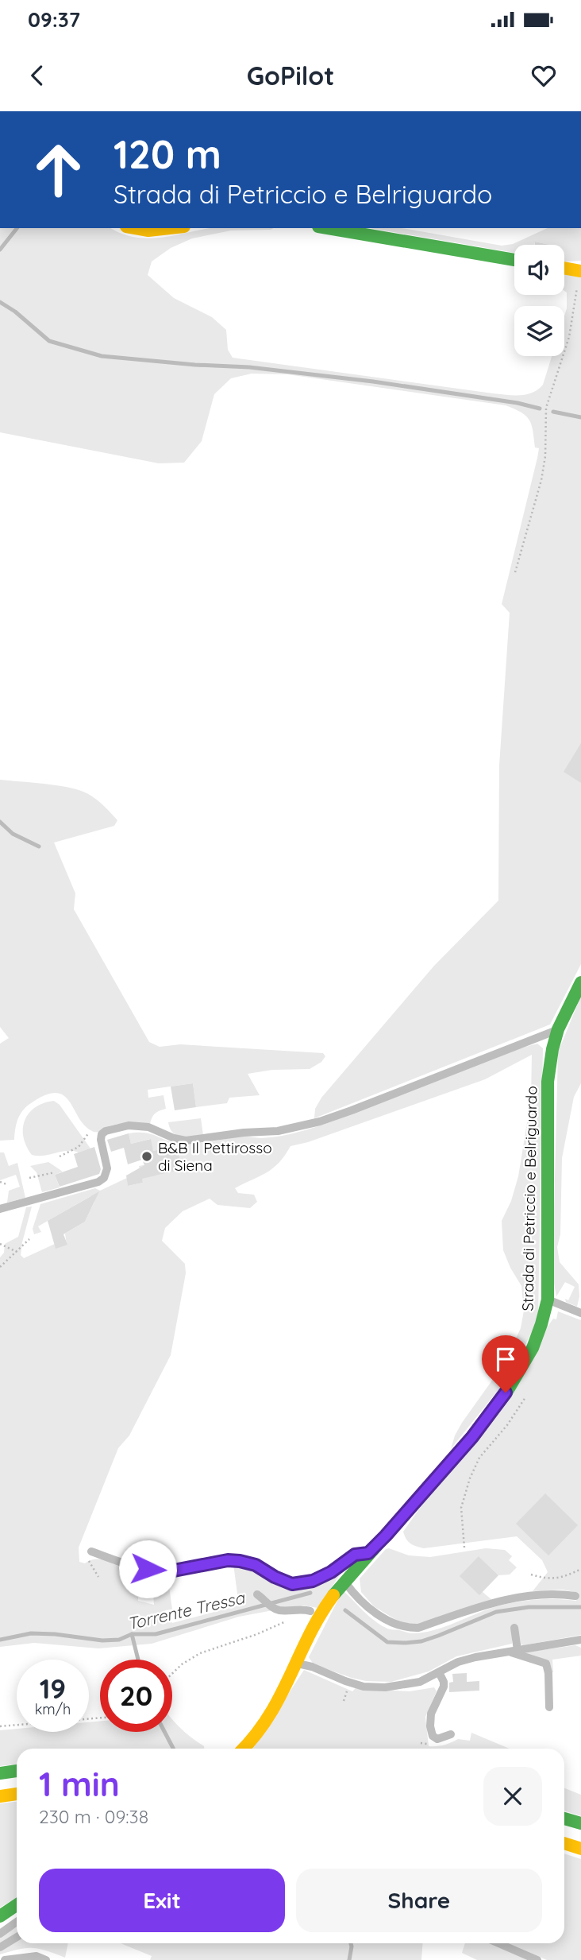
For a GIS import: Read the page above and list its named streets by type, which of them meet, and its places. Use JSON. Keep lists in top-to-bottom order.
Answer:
{
  "streets": {
    "main road": ["Strada di Petriccio e Belriguardo"]
  },
  "water": ["Torrente Tressa"],
  "places": ["B&B Il Pettirosso di Siena"],
  "page": {
    "status": "09:37",
    "header": "GoPilot",
    "turn": ["120 m", "Strada di Petriccio e Belriguardo"],
    "speed": "19 km/h",
    "limit": "20",
    "heading": ["1 min", "230 m · 09:38"],
    "buttons": ["Exit", "Share"]
  }
}
